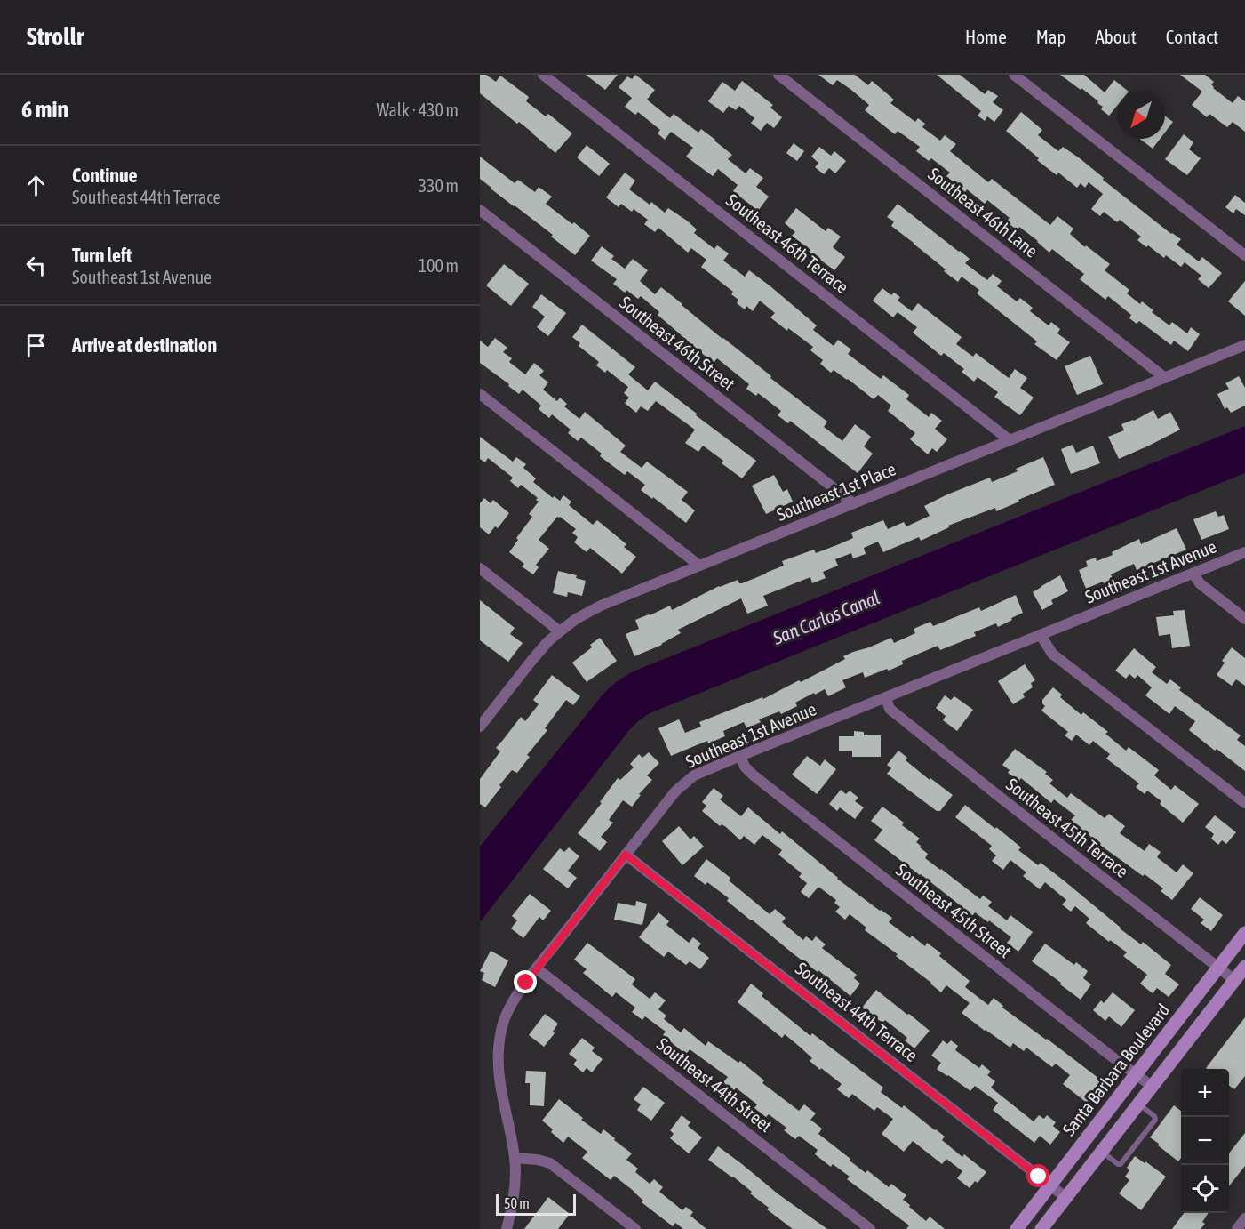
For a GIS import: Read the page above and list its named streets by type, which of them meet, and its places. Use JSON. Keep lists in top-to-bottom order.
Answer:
{
  "streets": {
    "main road": ["Santa Barbara Boulevard"],
    "street": [
      "Southeast 46th Lane",
      "Southeast 46th Terrace",
      "Southeast 46th Street",
      "Southeast 1st Place",
      "Southeast 1st Avenue",
      "Southeast 45th Terrace",
      "Southeast 45th Street",
      "Southeast 44th Terrace",
      "Southeast 44th Street"
    ]
  },
  "crossings": [
    ["Southeast 46th Lane", "Southeast 1st Place"],
    ["Southeast 46th Terrace", "Southeast 1st Place"],
    ["Southeast 46th Street", "Southeast 1st Place"],
    ["Southeast 1st Avenue", "Southeast 45th Terrace"],
    ["Southeast 1st Avenue", "Southeast 45th Street"],
    ["Southeast 1st Avenue", "Southeast 44th Terrace"],
    ["Southeast 1st Avenue", "Southeast 44th Street"],
    ["Southeast 45th Terrace", "Santa Barbara Boulevard"],
    ["Southeast 45th Street", "Santa Barbara Boulevard"],
    ["Southeast 44th Terrace", "Santa Barbara Boulevard"]
  ],
  "water": ["San Carlos Canal"],
  "scale_bar": "50 m",
  "north": "bottom left",
  "page": {
    "header": "Strollr",
    "nav": [
      "Home",
      "Map",
      "About",
      "Contact"
    ],
    "heading": ["6 min", "Walk · 430 m"],
    "list": [
      ["Continue", "Southeast 44th Terrace", "330 m"],
      ["Turn left", "Southeast 1st Avenue", "100 m"],
      "Arrive at destination"
    ],
    "map_buttons": ["+", "−"],
    "scale": "50 m"
  }
}
